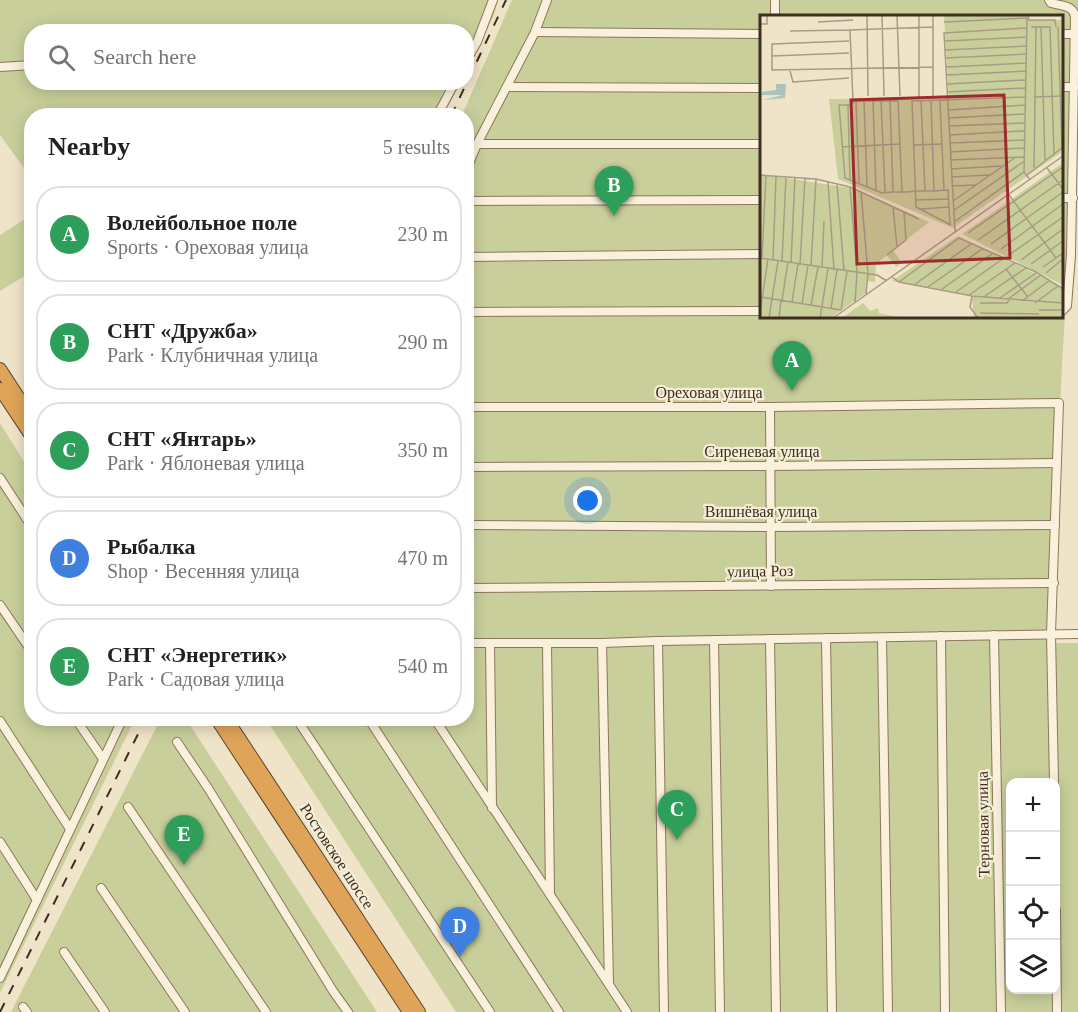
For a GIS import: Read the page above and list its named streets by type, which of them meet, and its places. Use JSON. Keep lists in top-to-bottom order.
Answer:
{
  "streets": {
    "highway": ["Ростовское шоссе"],
    "street": [
      "Ореховая улица",
      "Сиреневая улица",
      "Вишнёвая улица",
      "улица Роз",
      "Терновая улица"
    ]
  },
  "crossings": [
    ["Ореховая улица", "Сиреневая улица"]
  ],
  "page": {
    "search": "Search here",
    "heading": ["Nearby", "5 results"],
    "pins": [
      "B",
      "A",
      "C",
      "E",
      "D"
    ],
    "list": [
      {
        "mark": "A",
        "name": "Волейбольное поле",
        "note": "Sports · Ореховая улица",
        "value": "230 m"
      },
      {
        "mark": "B",
        "name": "СНТ «Дружба»",
        "note": "Park · Клубничная улица",
        "value": "290 m"
      },
      {
        "mark": "C",
        "name": "СНТ «Янтарь»",
        "note": "Park · Яблоневая улица",
        "value": "350 m"
      },
      {
        "mark": "D",
        "name": "Рыбалка",
        "note": "Shop · Весенняя улица",
        "value": "470 m"
      },
      {
        "mark": "E",
        "name": "СНТ «Энергетик»",
        "note": "Park · Садовая улица",
        "value": "540 m"
      }
    ],
    "map_buttons": ["+", "−"]
  }
}
